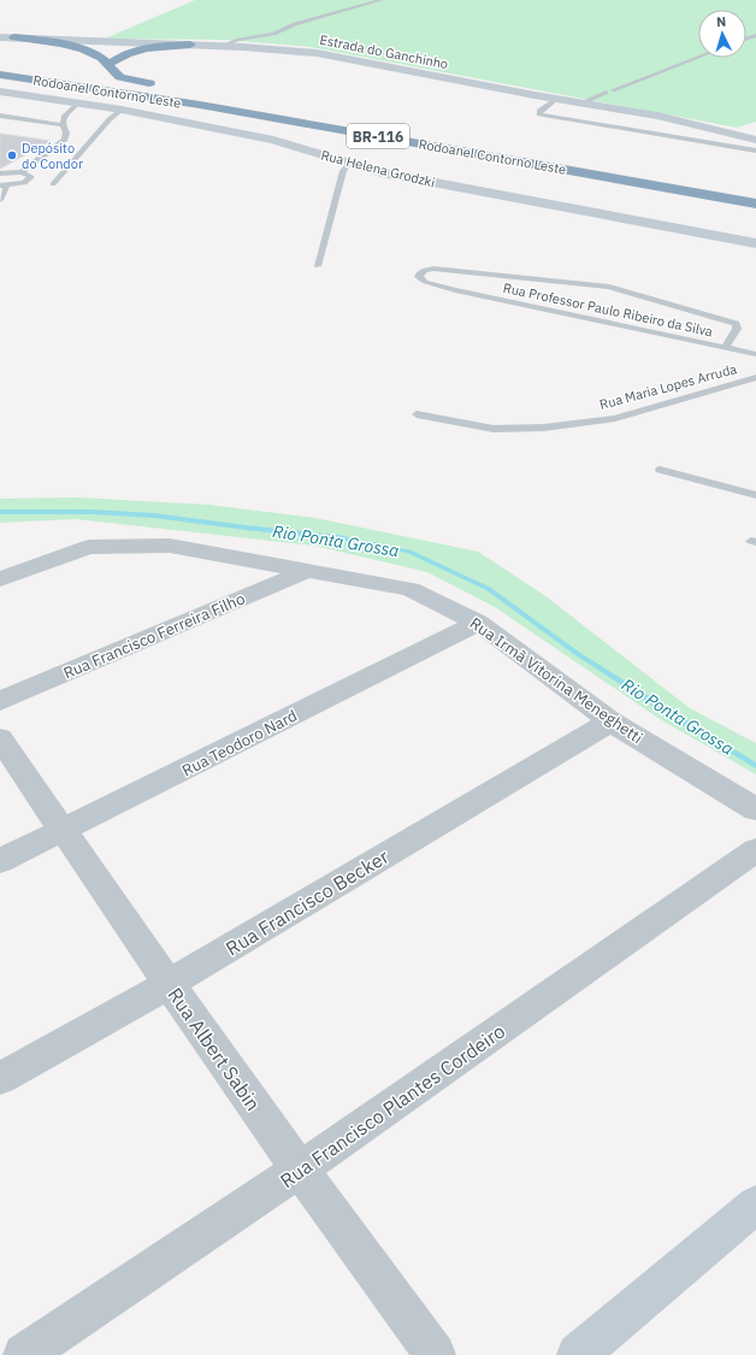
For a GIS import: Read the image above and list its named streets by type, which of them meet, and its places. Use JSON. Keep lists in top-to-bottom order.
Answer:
{
  "streets": {
    "highway": ["Rodoanel Contorno Leste", "BR-116"],
    "main road": ["Estrada do Ganchinho", "Rua Helena Grodzki"],
    "street": [
      "Rua Francisco Ferreira Filho",
      "Rua Irmã Vitorina Meneghetti",
      "Rua Teodoro Nard",
      "Rua Francisco Becker",
      "Rua Albert Sabin",
      "Rua Francisco Plantes Cordeiro"
    ],
    "lane": ["Rua Professor Paulo Ribeiro da Silva", "Rua Maria Lopes Arruda"]
  },
  "crossings": [
    ["Rua Francisco Ferreira Filho", "Rua Irmã Vitorina Meneghetti"],
    ["Rua Irmã Vitorina Meneghetti", "Rua Teodoro Nard"],
    ["Rua Irmã Vitorina Meneghetti", "Rua Francisco Becker"],
    ["Rua Teodoro Nard", "Rua Albert Sabin"],
    ["Rua Francisco Becker", "Rua Albert Sabin"],
    ["Rua Albert Sabin", "Rua Francisco Plantes Cordeiro"]
  ],
  "water": ["Rio Ponta Grossa"],
  "places": ["Depósito do Condor"],
  "north": "top"
}
